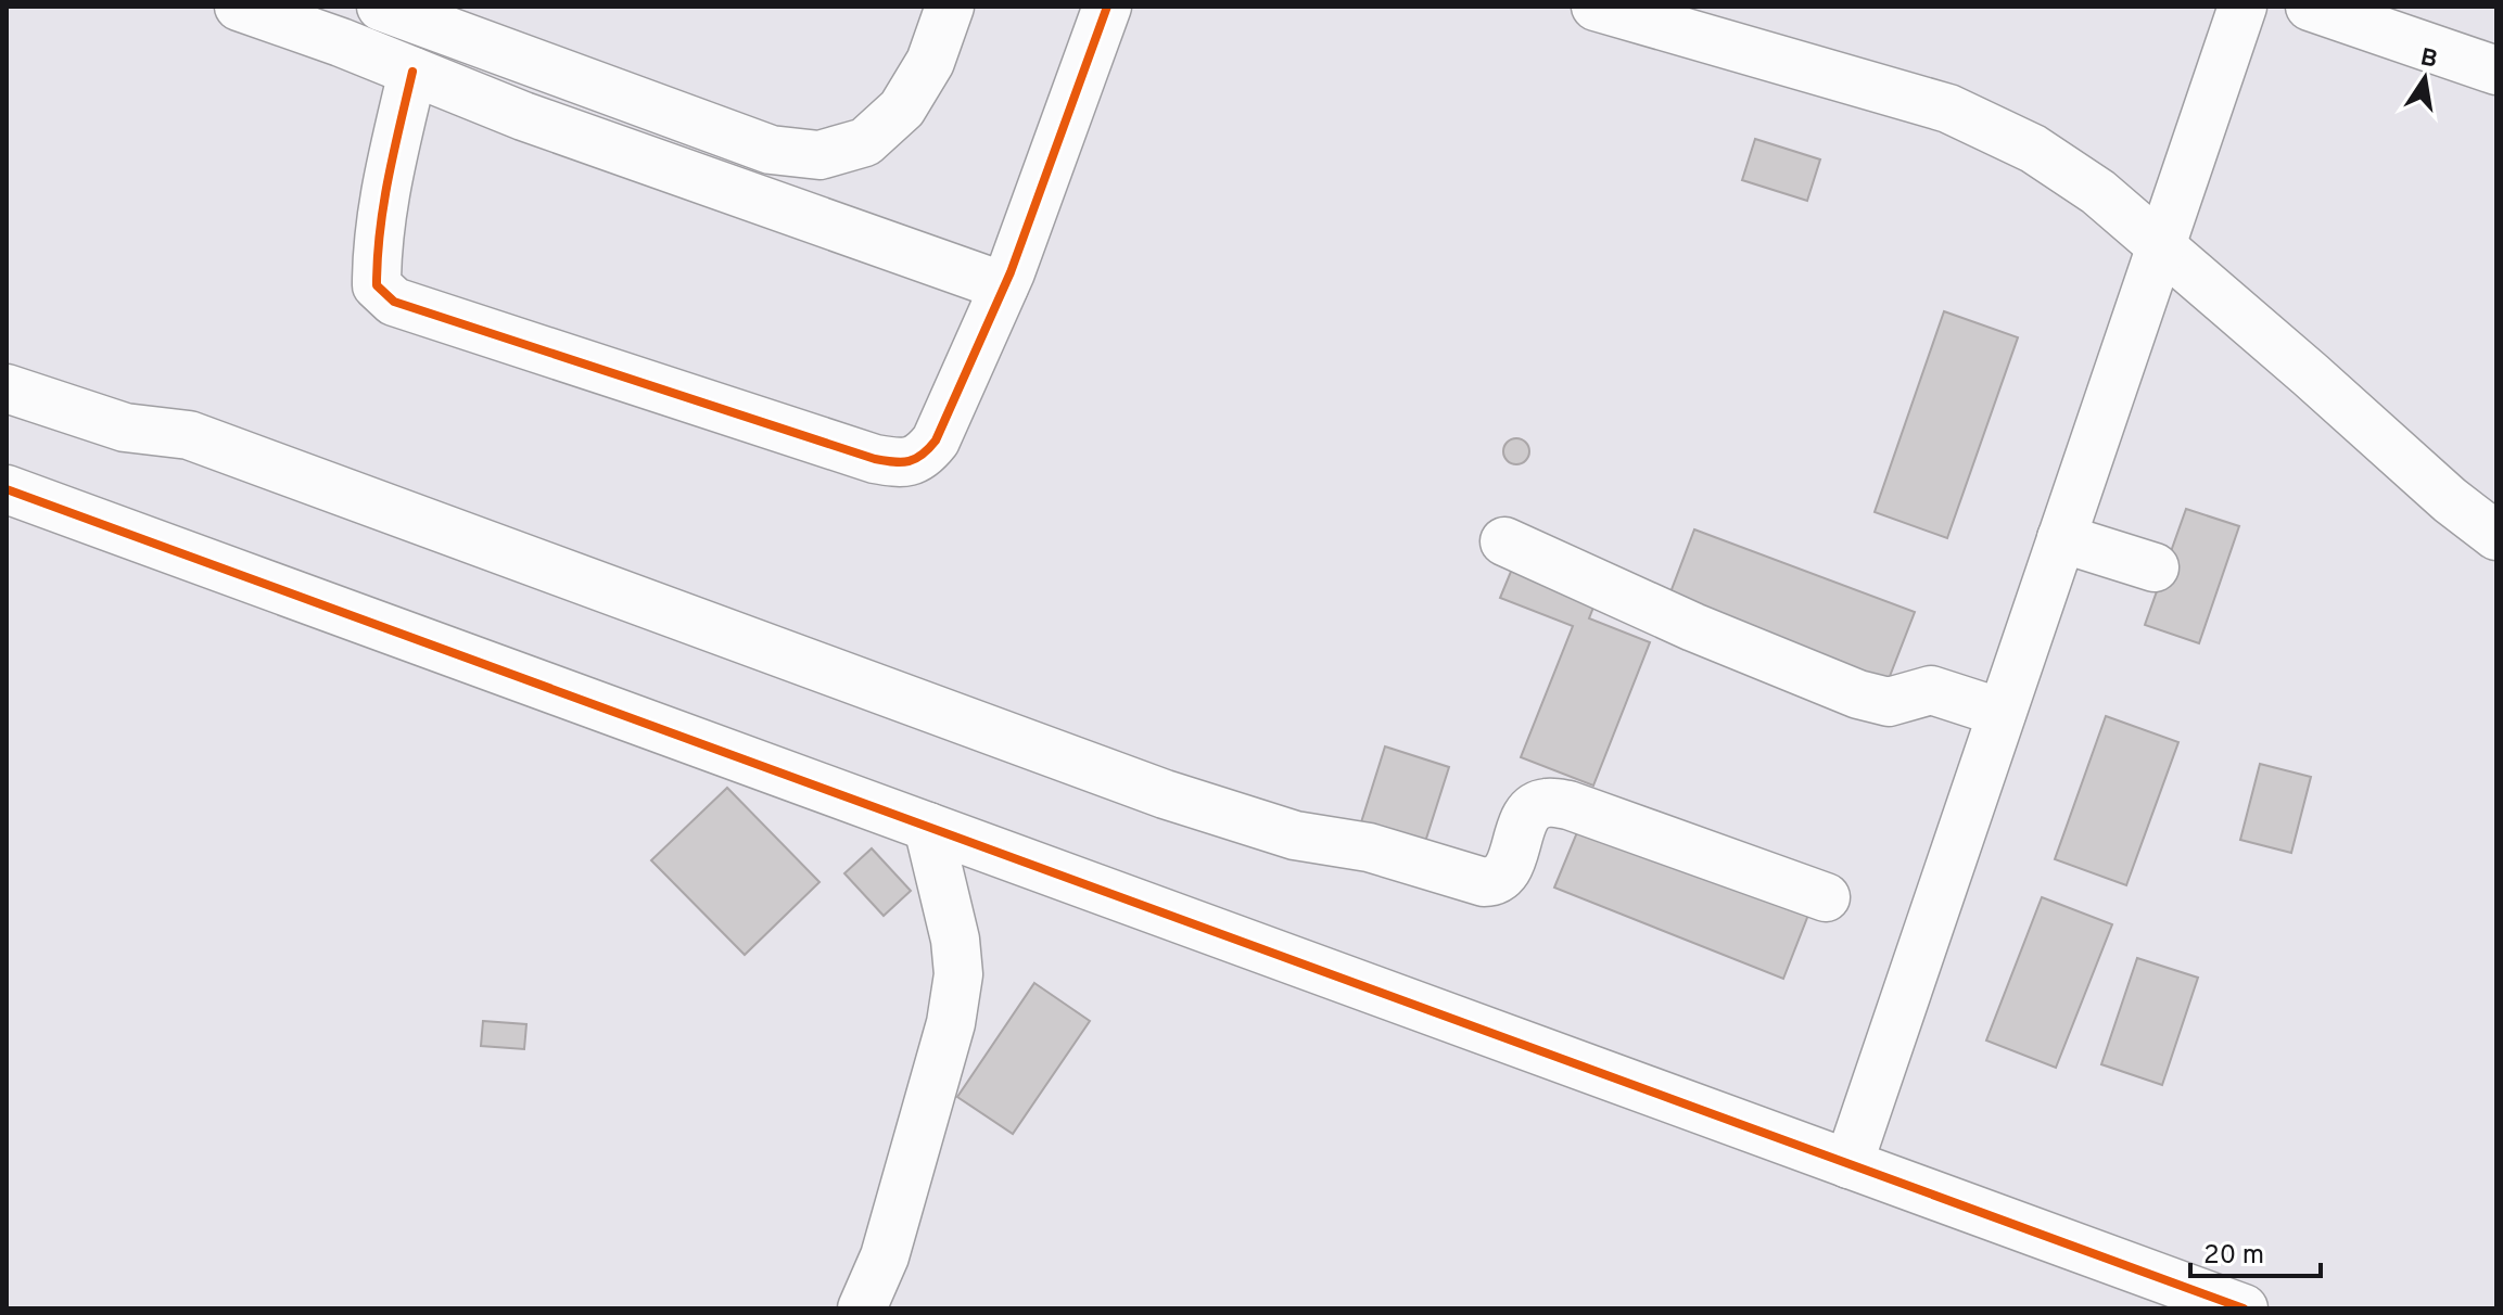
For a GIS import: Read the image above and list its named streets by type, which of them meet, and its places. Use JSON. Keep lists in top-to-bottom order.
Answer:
{
  "scale_bar": "20 m",
  "north": "top"
}
